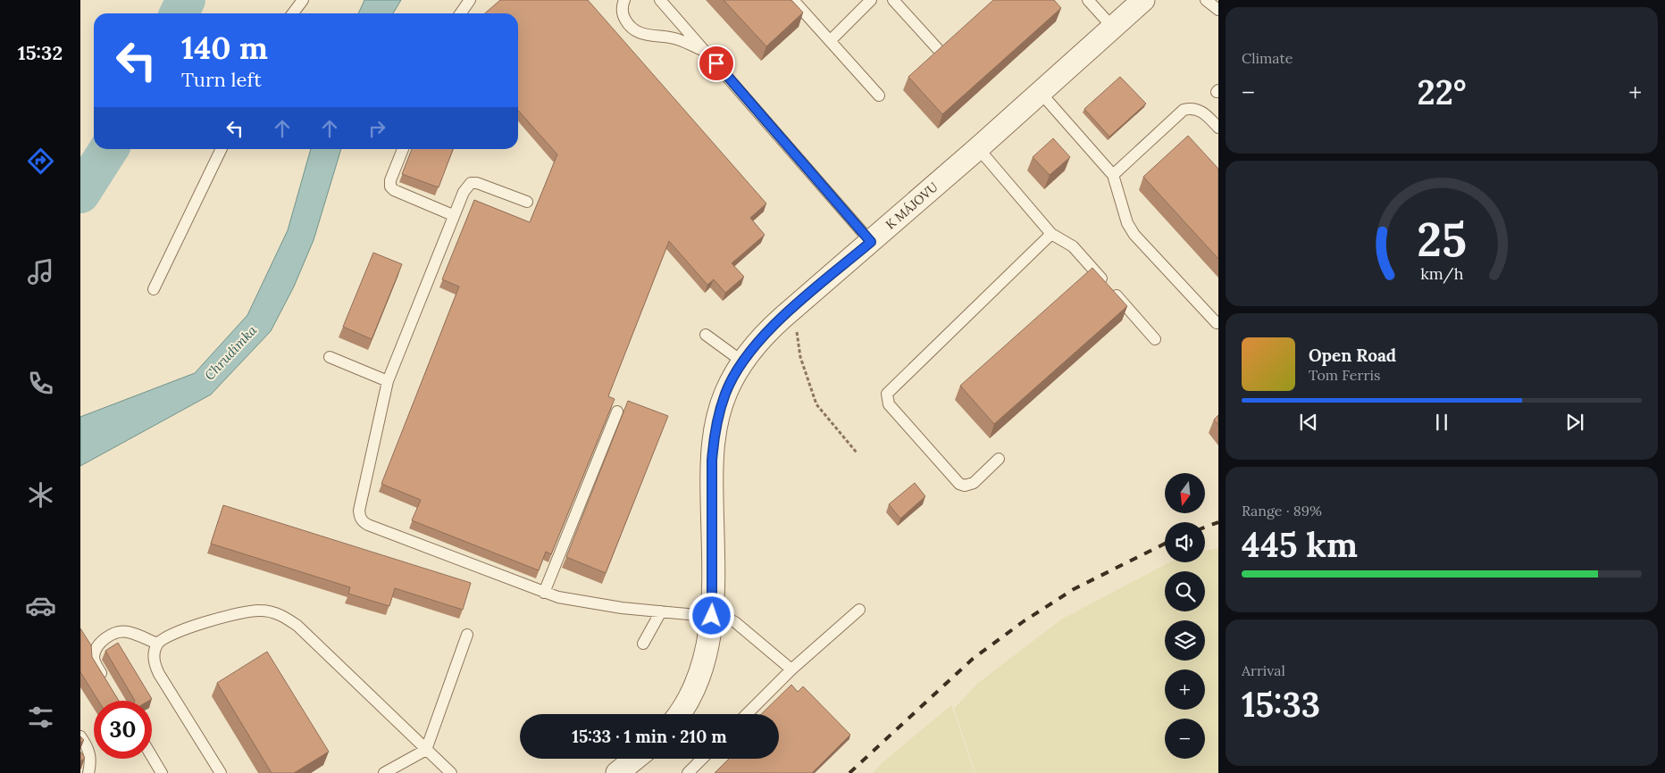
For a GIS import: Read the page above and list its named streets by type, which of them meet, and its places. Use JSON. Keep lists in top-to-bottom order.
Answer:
{
  "streets": {
    "street": ["K MÁJOVU"]
  },
  "water": ["Chrudimka"],
  "north": "bottom",
  "page": {
    "tabs": "15:32",
    "tile": [
      "Climate",
      ["Range · 89%", "445 km"],
      ["Arrival", "15:33"]
    ],
    "turn": ["140 m", "Turn left"],
    "heat": ["−", "22°", "+"],
    "song": ["Open Road", "Tom Ferris"],
    "map_buttons": ["+", "−"],
    "limit": "30",
    "trip": "15:33 · 1 min · 210 m",
    "gauge": ["25", "km/h"]
  }
}
